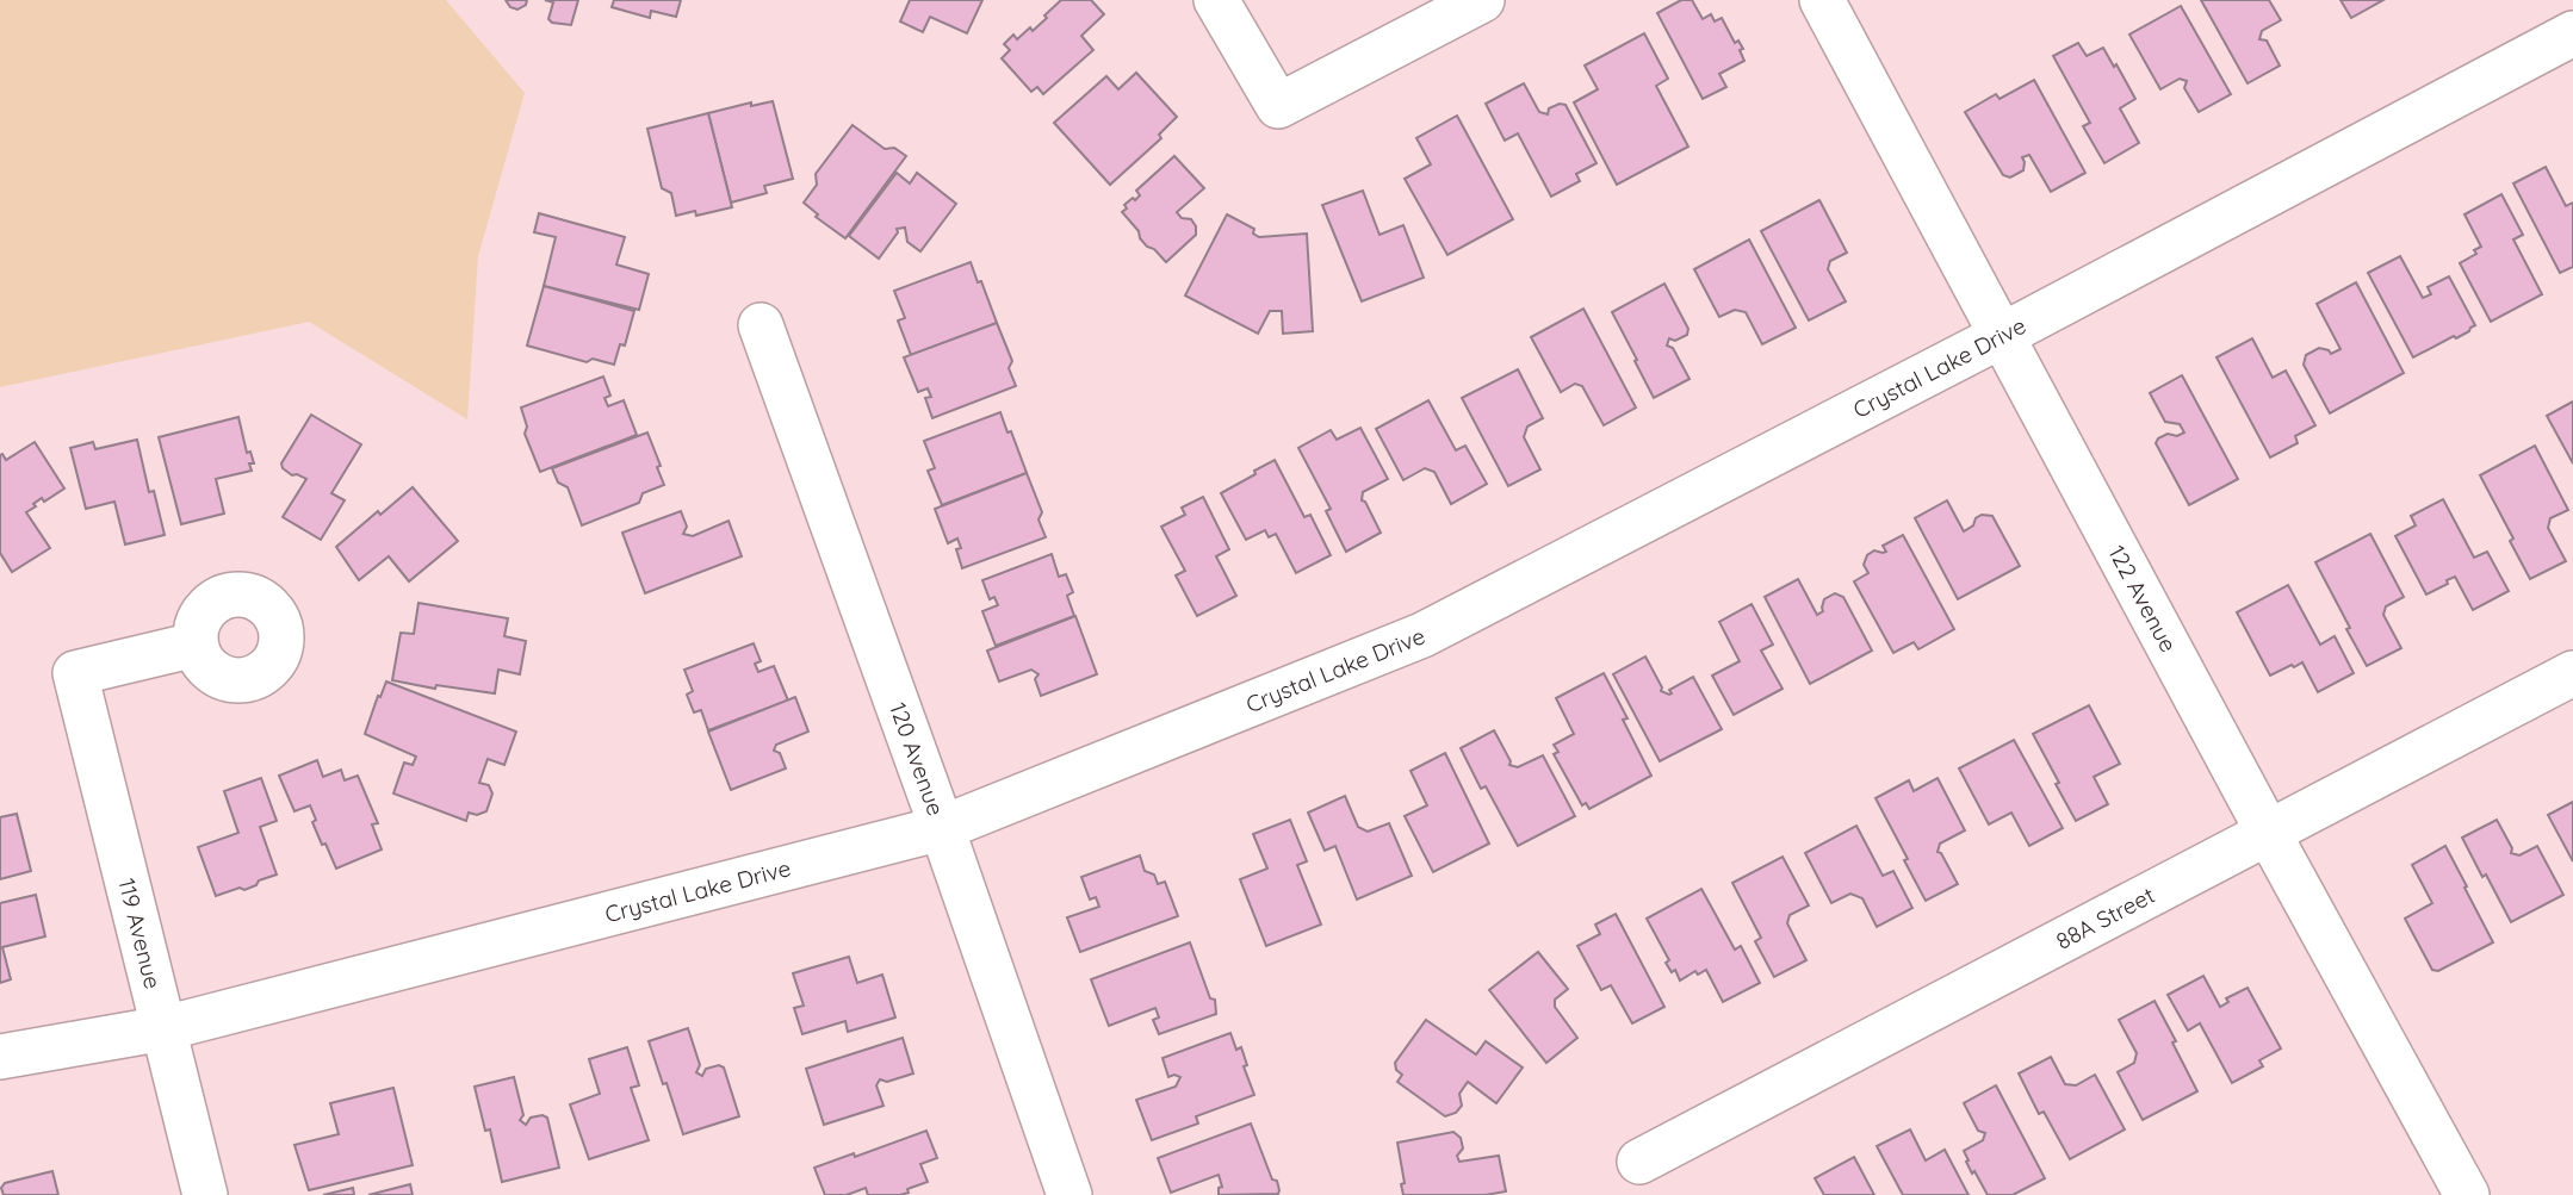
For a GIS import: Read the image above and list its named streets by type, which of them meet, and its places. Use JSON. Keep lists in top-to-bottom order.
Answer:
{
  "streets": {
    "street": [
      "Crystal Lake Drive",
      "122 Avenue",
      "120 Avenue",
      "88A Street",
      "119 Avenue"
    ]
  },
  "crossings": [
    ["Crystal Lake Drive", "122 Avenue"],
    ["Crystal Lake Drive", "120 Avenue"],
    ["Crystal Lake Drive", "119 Avenue"],
    ["122 Avenue", "88A Street"]
  ]
}
